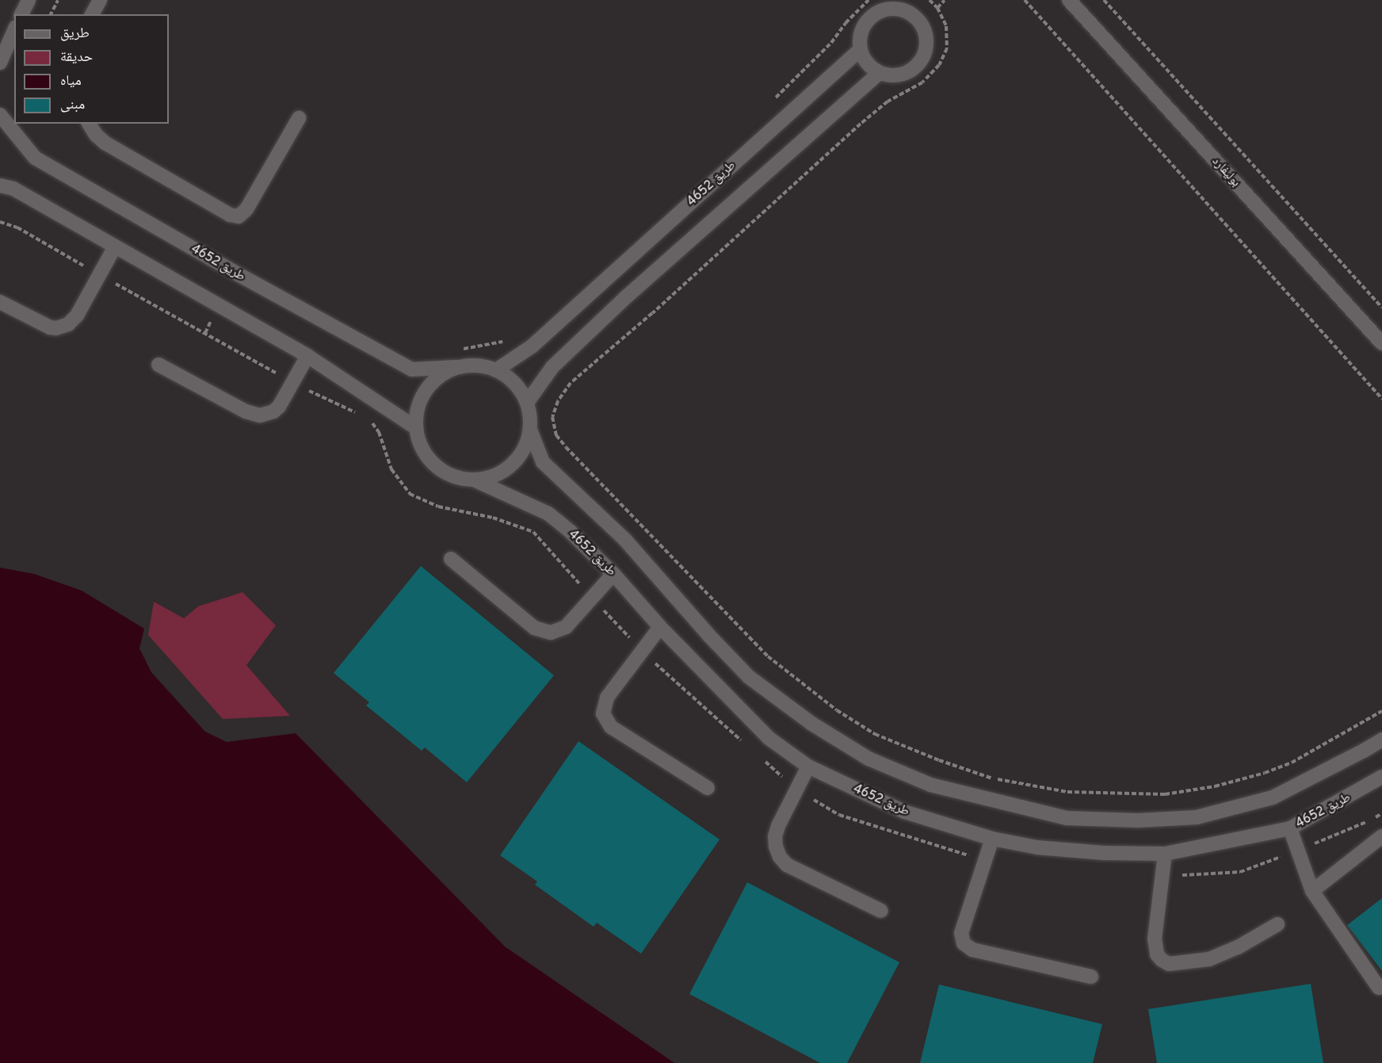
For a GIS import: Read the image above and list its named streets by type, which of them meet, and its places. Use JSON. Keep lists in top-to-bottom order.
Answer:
{
  "streets": {
    "street": ["بوليفارد", "طريق 4652"]
  },
  "legend": [
    "طريق",
    "حديقة",
    "مياه",
    "مبنى"
  ]
}
